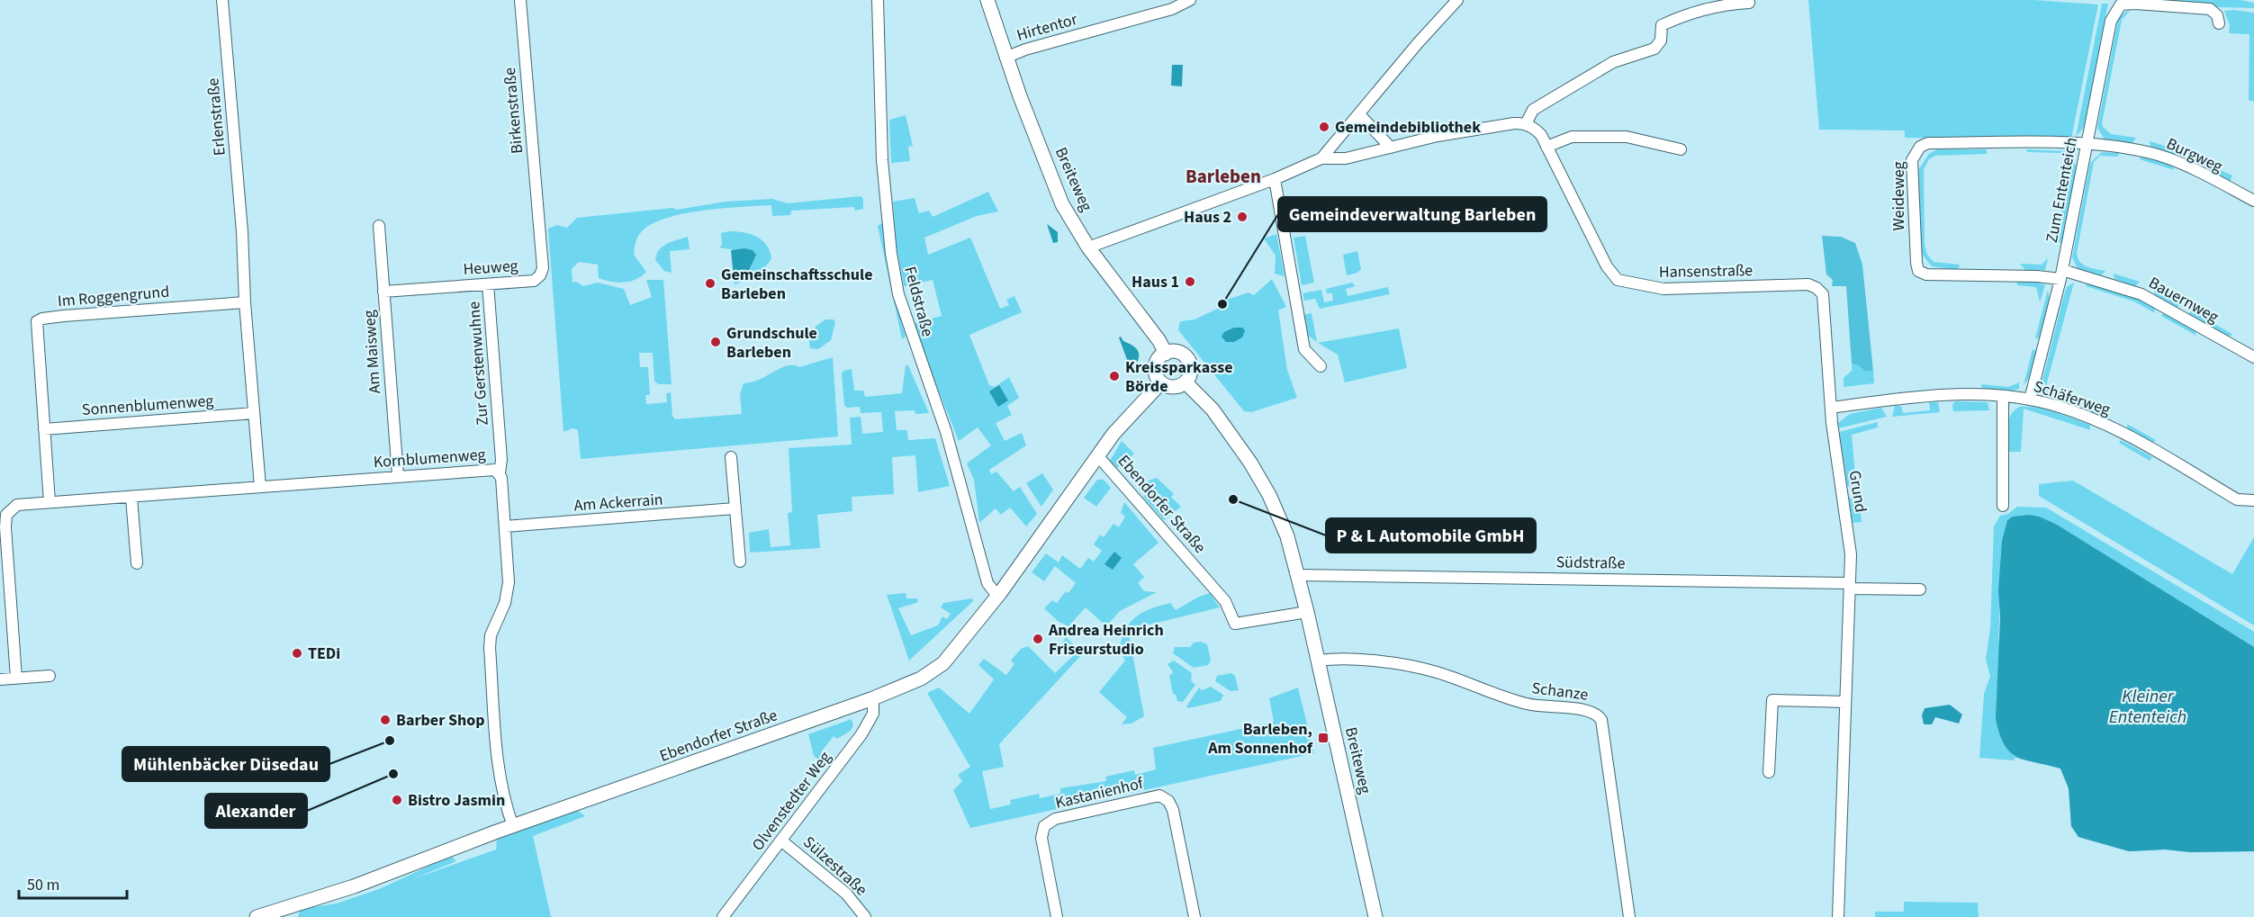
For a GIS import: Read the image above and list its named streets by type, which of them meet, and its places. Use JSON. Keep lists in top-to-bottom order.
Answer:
{
  "streets": {
    "street": [
      "Hirtentor",
      "Birkenstraße",
      "Erlenstraße",
      "Burgweg",
      "Breiteweg",
      "Zum Ententeich",
      "Weideweg",
      "Heuweg",
      "Hansenstraße",
      "Im Roggengrund",
      "Bauernweg",
      "Feldstraße",
      "Am Maisweg",
      "Zur Gerstenwuhne",
      "Schäferweg",
      "Sonnenblumenweg",
      "Kornblumenweg",
      "Grund",
      "Am Ackerrain",
      "Ebendorfer Straße",
      "Südstraße",
      "Schanze",
      "Kastanienhof",
      "Olvenstedter Weg",
      "Sülzestraße"
    ]
  },
  "crossings": [
    ["Hirtentor", "Breiteweg"],
    ["Birkenstraße", "Heuweg"],
    ["Erlenstraße", "Im Roggengrund"],
    ["Burgweg", "Zum Ententeich"],
    ["Burgweg", "Weideweg"],
    ["Breiteweg", "Ebendorfer Straße"],
    ["Breiteweg", "Südstraße"],
    ["Breiteweg", "Schanze"],
    ["Zum Ententeich", "Weideweg"],
    ["Zum Ententeich", "Bauernweg"],
    ["Zum Ententeich", "Schäferweg"],
    ["Weideweg", "Bauernweg"],
    ["Heuweg", "Am Maisweg"],
    ["Heuweg", "Zur Gerstenwuhne"],
    ["Hansenstraße", "Grund"],
    ["Im Roggengrund", "Sonnenblumenweg"],
    ["Im Roggengrund", "Kornblumenweg"],
    ["Feldstraße", "Ebendorfer Straße"],
    ["Am Maisweg", "Kornblumenweg"],
    ["Zur Gerstenwuhne", "Kornblumenweg"],
    ["Schäferweg", "Grund"],
    ["Kornblumenweg", "Am Ackerrain"],
    ["Kornblumenweg", "Ebendorfer Straße"],
    ["Grund", "Südstraße"],
    ["Ebendorfer Straße", "Olvenstedter Weg"],
    ["Olvenstedter Weg", "Sülzestraße"]
  ],
  "districts": ["Barleben"],
  "water": ["Kleiner Ententeich"],
  "places": {
    "other": [
      "Gemeindebibliothek",
      "Haus 2",
      "Haus 1",
      "Gemeinschaftsschule Barleben",
      "Gemeindeverwaltung Barleben",
      "Grundschule Barleben",
      "Kreissparkasse Börde",
      "P & L Automobile GmbH",
      "Andrea Heinrich Friseurstudio",
      "TEDi",
      "Barber Shop",
      "Mühlenbäcker Düsedau",
      "Alexander",
      "Bistro Jasmin"
    ],
    "transit": ["Barleben, Am Sonnenhof"]
  },
  "scale_bar": "50 m"
}
